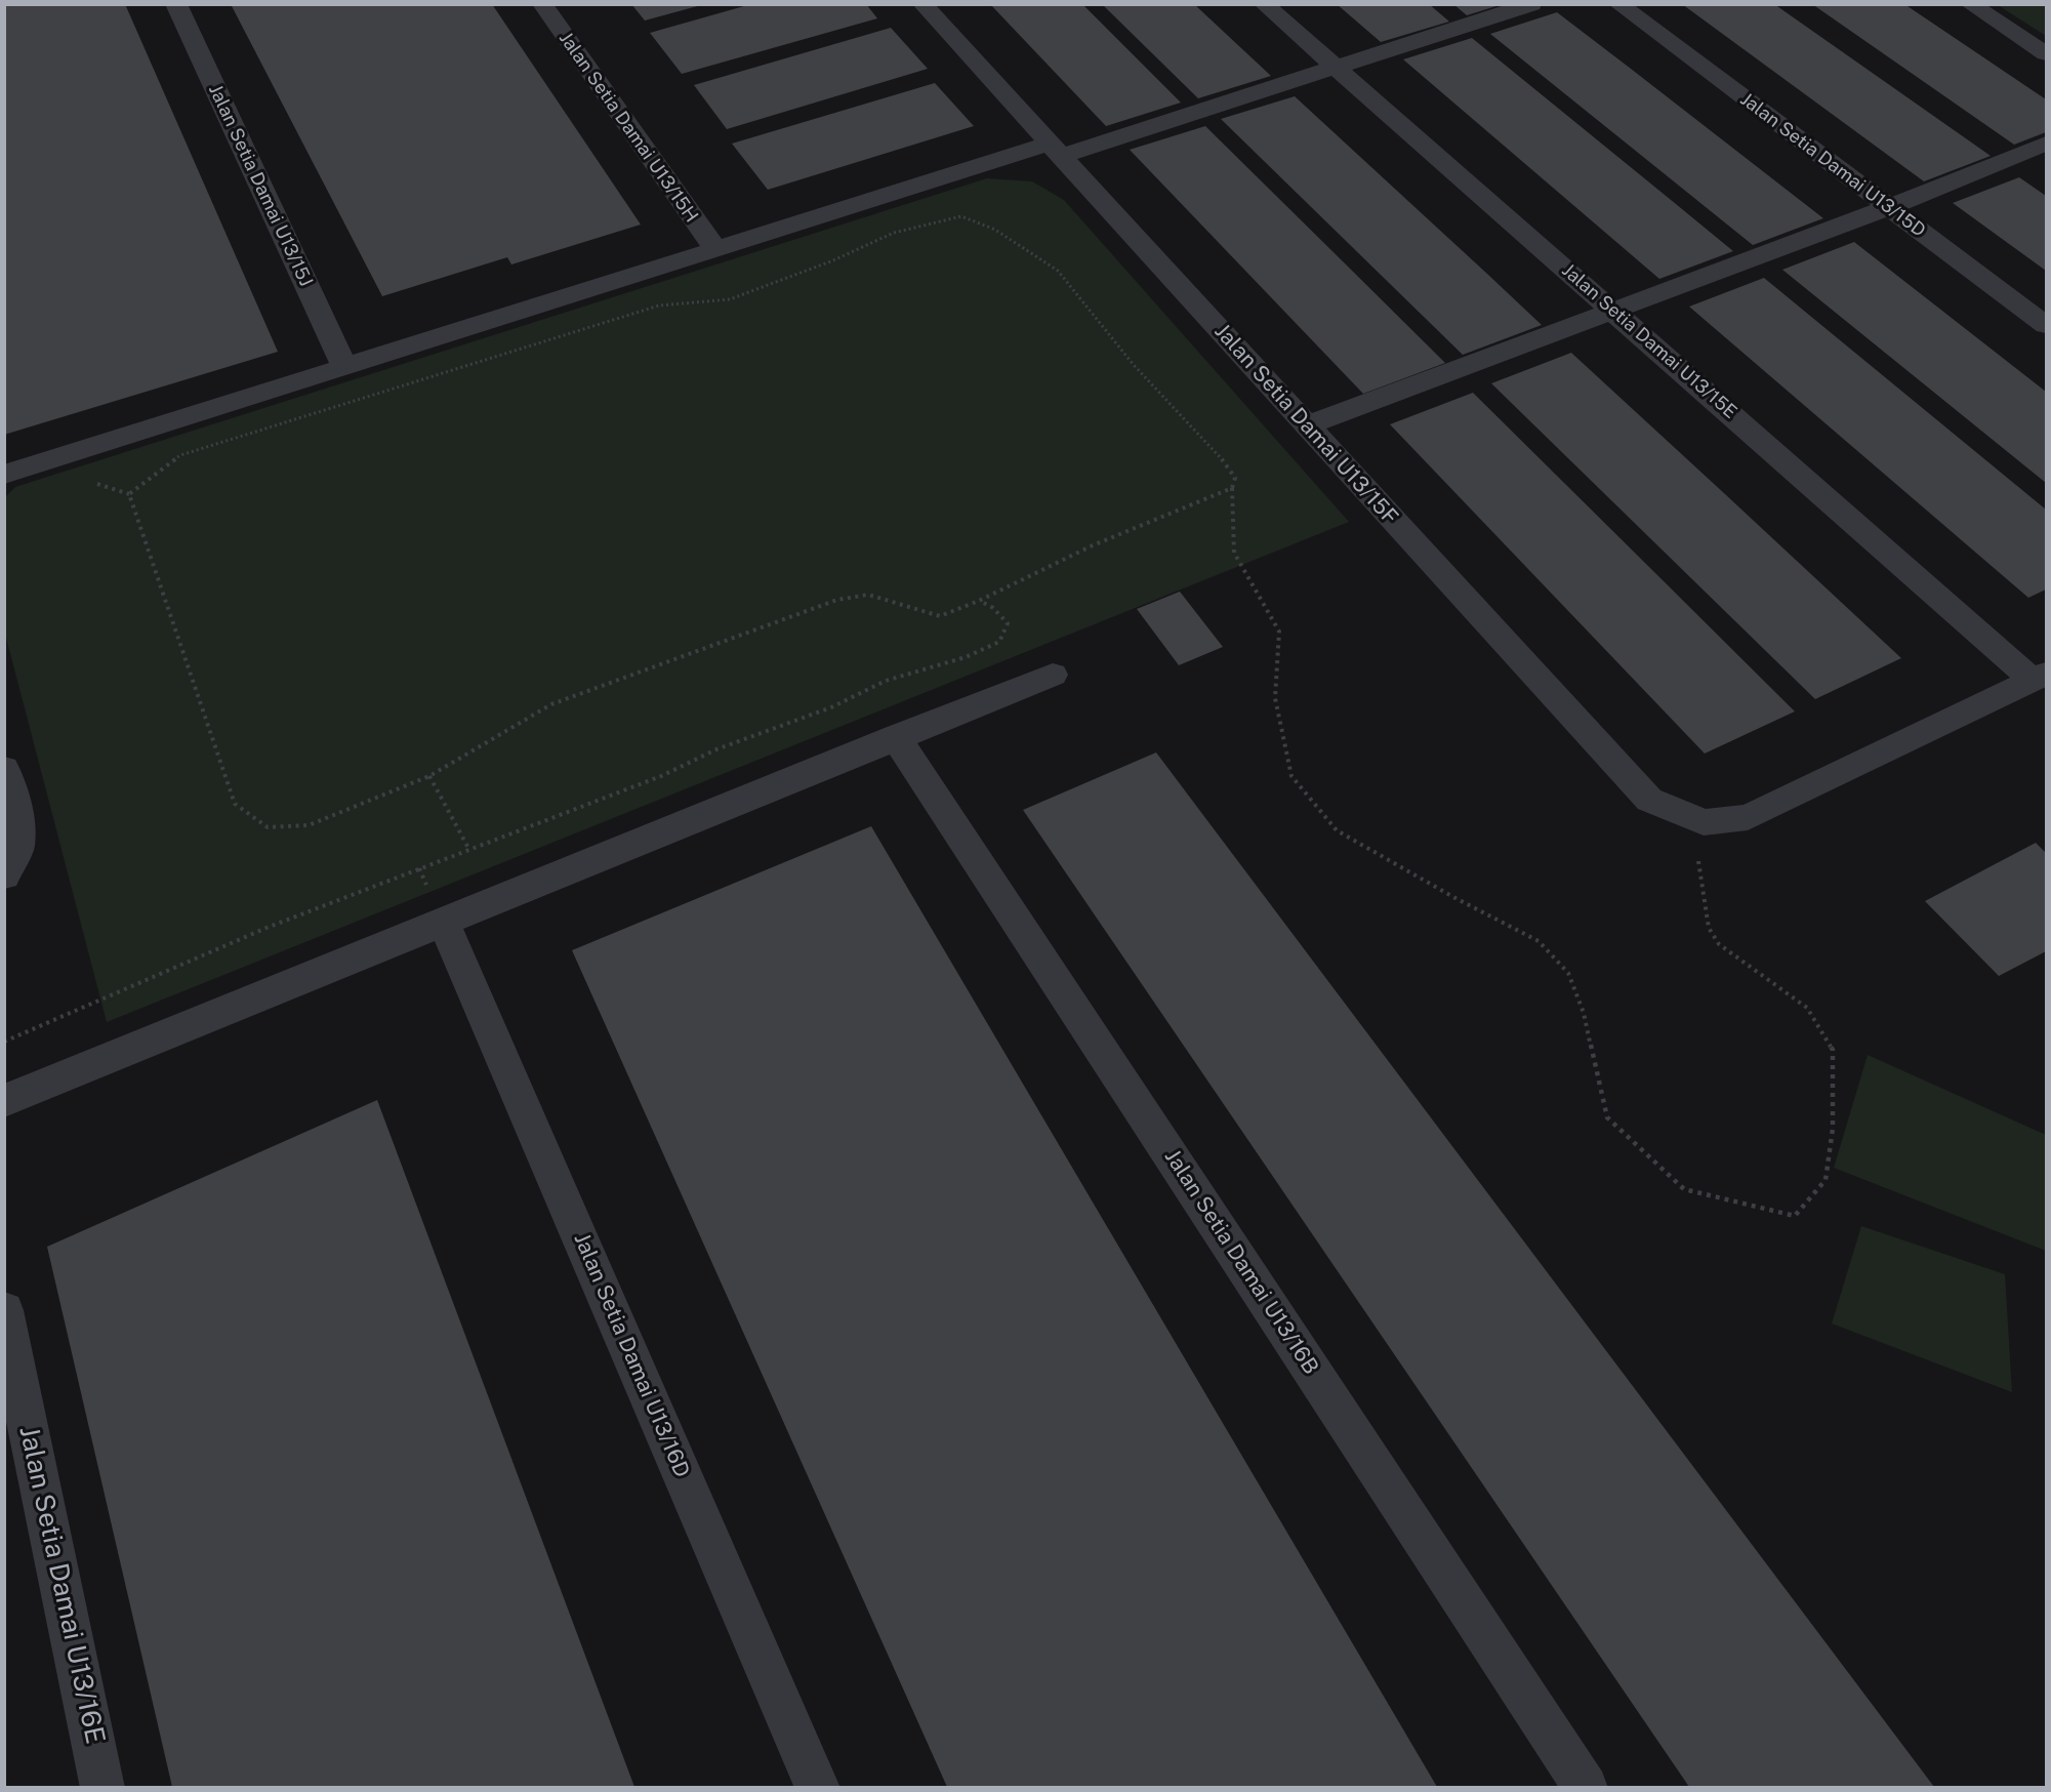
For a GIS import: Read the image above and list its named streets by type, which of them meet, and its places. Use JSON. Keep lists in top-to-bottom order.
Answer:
{
  "streets": {
    "street": [
      "Jalan Setia Damai U13/15H",
      "Jalan Setia Damai U13/15D",
      "Jalan Setia Damai U13/15J",
      "Jalan Setia Damai U13/15E",
      "Jalan Setia Damai U13/15F",
      "Jalan Setia Damai U13/16B",
      "Jalan Setia Damai U13/16D",
      "Jalan Setia Damai U13/16E"
    ]
  }
}
